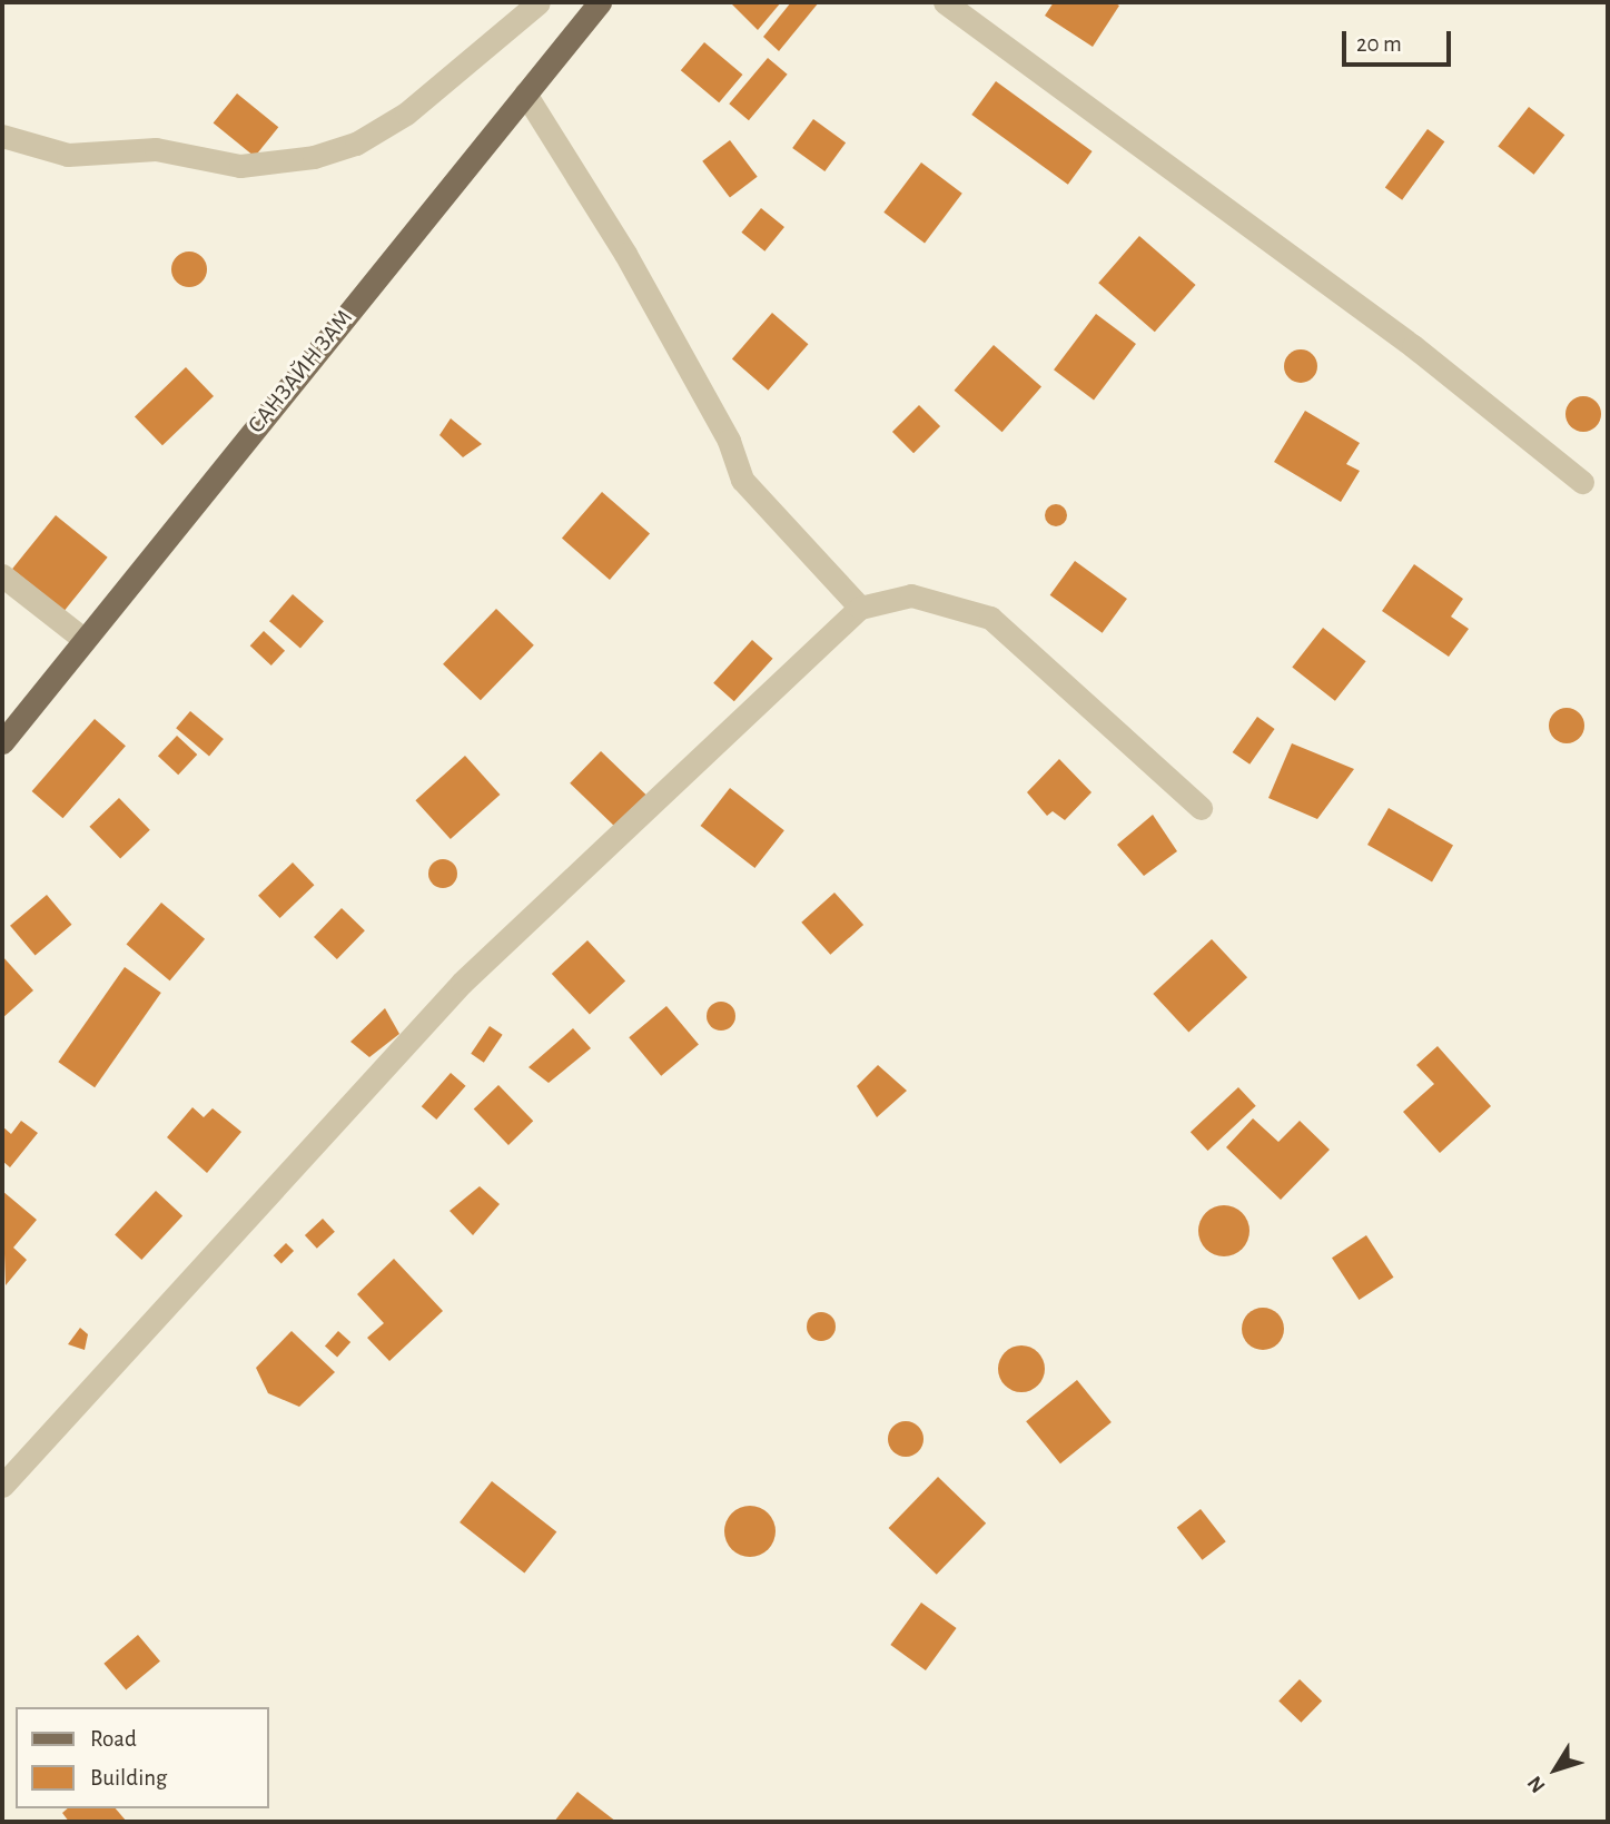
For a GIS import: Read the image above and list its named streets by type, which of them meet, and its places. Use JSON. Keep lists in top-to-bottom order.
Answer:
{
  "streets": {
    "main road": ["САНЗАЙН ЗАМ"]
  },
  "legend": ["Road", "Building"],
  "scale_bar": "20 m",
  "north": "bottom left"
}
